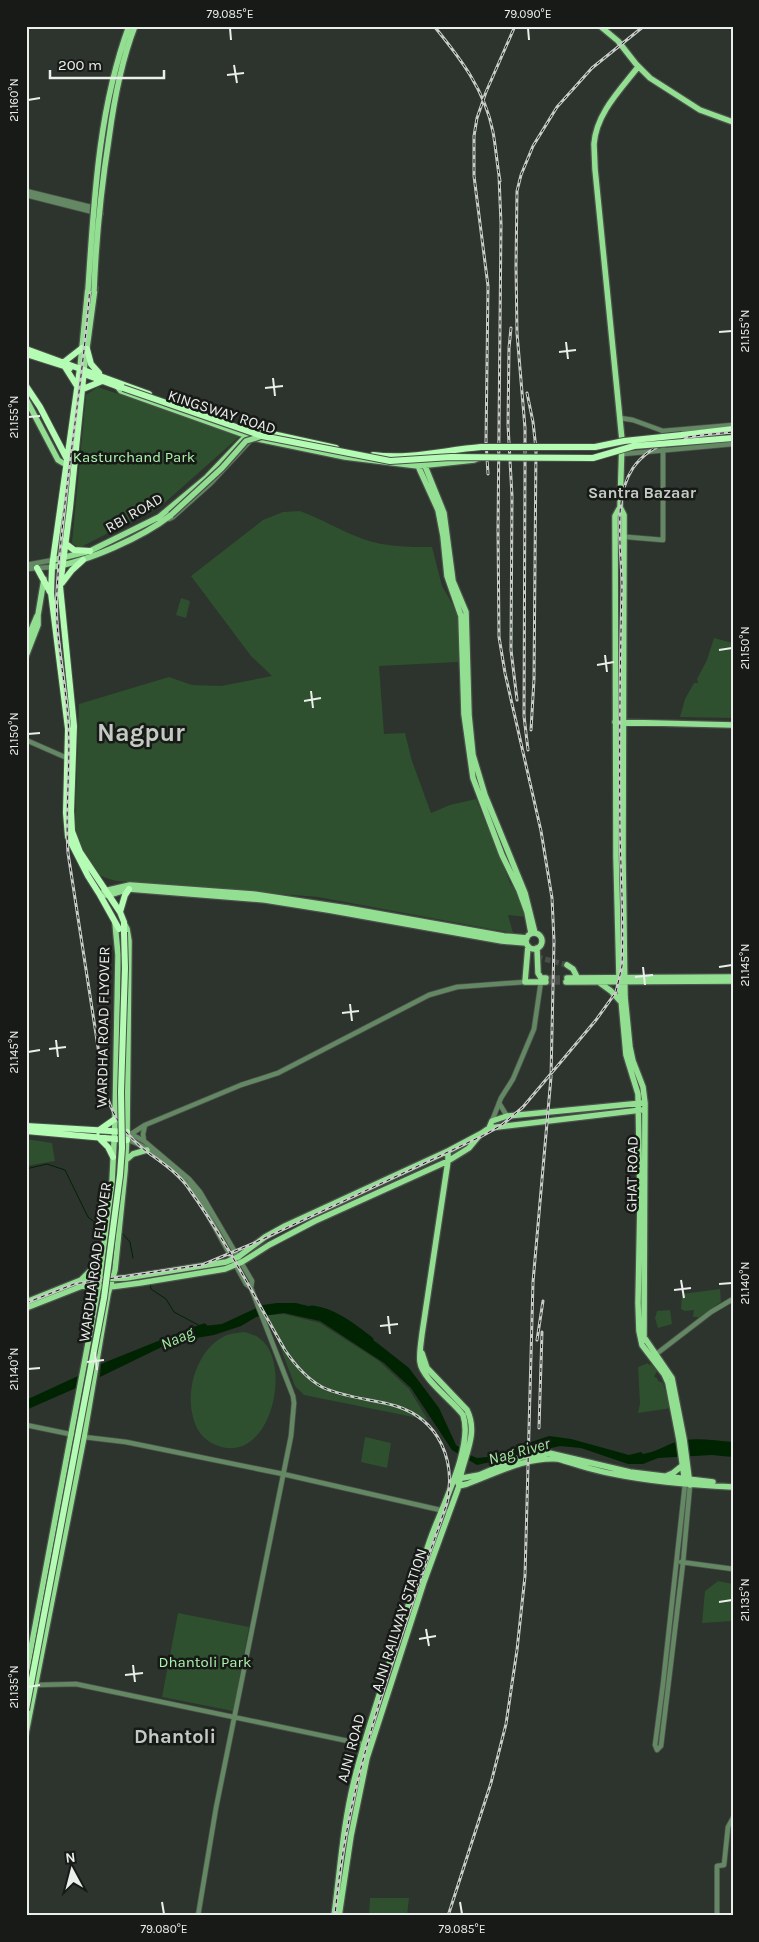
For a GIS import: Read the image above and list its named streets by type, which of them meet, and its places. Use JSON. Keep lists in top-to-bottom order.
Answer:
{
  "streets": {
    "highway": ["KINGSWAY ROAD", "WARDHA ROAD FLYOVER"],
    "main road": [
      "RBI ROAD",
      "GHAT ROAD",
      "AJNI RAILWAY STATION",
      "AJNI ROAD"
    ]
  },
  "crossings": [
    ["KINGSWAY ROAD", "RBI ROAD"]
  ],
  "districts": ["Santra Bazaar", "Nagpur", "Dhantoli"],
  "water": ["Naag", "Nag River"],
  "parks": ["Kasturchand Park", "Dhantoli Park"],
  "scale_bar": "200 m",
  "north": "top",
  "coordinates": [
    "79.085°E",
    "79.090°E",
    "21.160°N",
    "21.155°N",
    "21.150°N",
    "21.145°N",
    "21.140°N",
    "21.135°N",
    "79.080°E"
  ]
}
